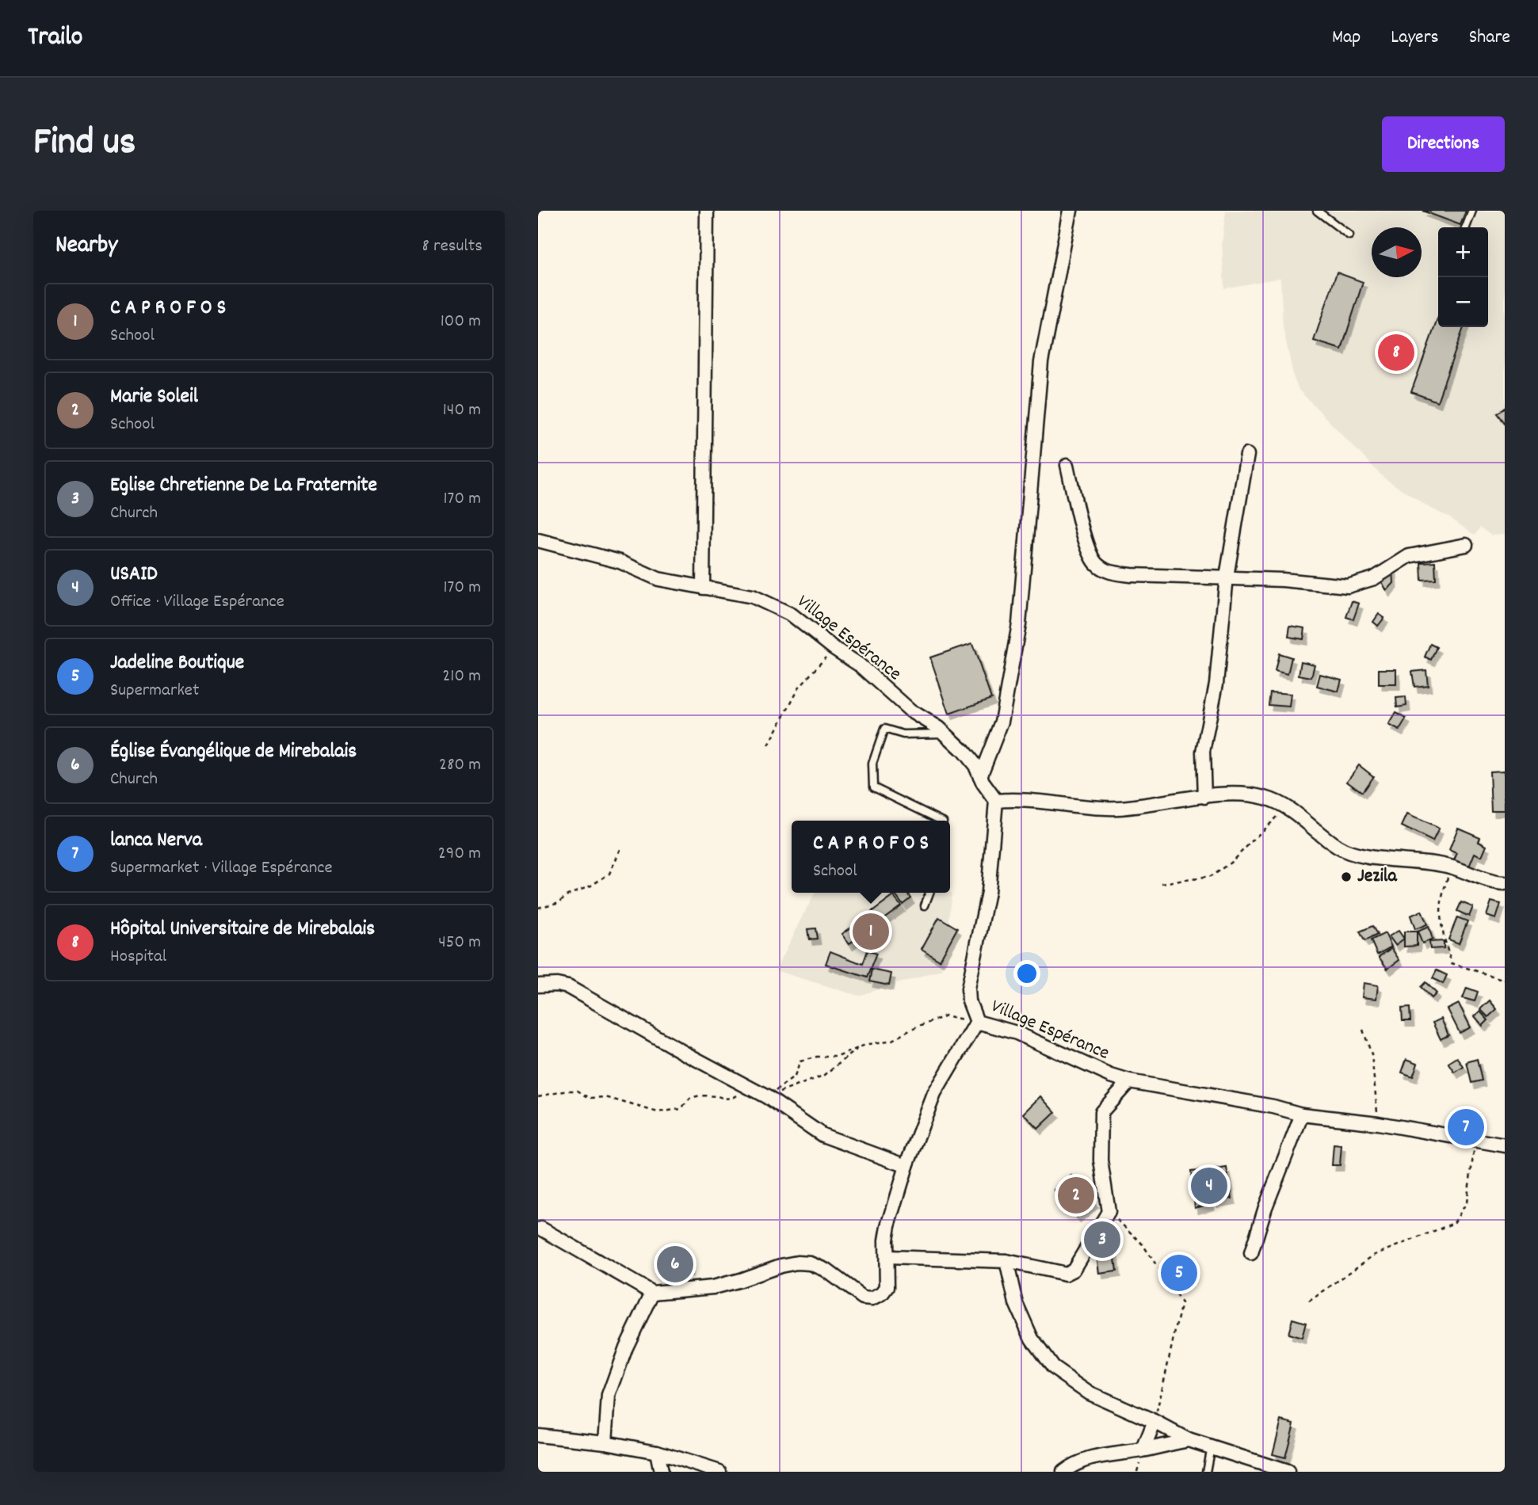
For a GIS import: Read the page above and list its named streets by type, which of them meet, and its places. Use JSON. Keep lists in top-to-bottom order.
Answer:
{
  "streets": {
    "street": ["Village Espérance"]
  },
  "places": ["Jezila"],
  "north": "right",
  "page": {
    "header": "Trailo",
    "nav": ["Map", "Layers", "Share"],
    "title": "Find us",
    "buttons": "Directions",
    "heading": ["Nearby", "8 results"],
    "map_buttons": ["+", "−"],
    "list": [
      {
        "mark": "1",
        "name": "C A P R O F O S",
        "note": "School",
        "value": "100 m"
      },
      {
        "mark": "2",
        "name": "Marie Soleil",
        "note": "School",
        "value": "140 m"
      },
      {
        "mark": "3",
        "name": "Eglise Chretienne De La Fraternite",
        "note": "Church",
        "value": "170 m"
      },
      {
        "mark": "4",
        "name": "USAID",
        "note": "Office · Village Espérance",
        "value": "170 m"
      },
      {
        "mark": "5",
        "name": "Jadeline Boutique",
        "note": "Supermarket",
        "value": "210 m"
      },
      {
        "mark": "6",
        "name": "Église Évangélique de Mirebalais",
        "note": "Church",
        "value": "280 m"
      },
      {
        "mark": "7",
        "name": "lanca Nerva",
        "note": "Supermarket · Village Espérance",
        "value": "290 m"
      },
      {
        "mark": "8",
        "name": "Hôpital Universitaire de Mirebalais",
        "note": "Hospital",
        "value": "450 m"
      }
    ],
    "pins": [
      "8",
      "1",
      "7",
      "4",
      "2",
      "3",
      "6",
      "5"
    ],
    "popup": ["C A P R O F O S", "School"]
  }
}
